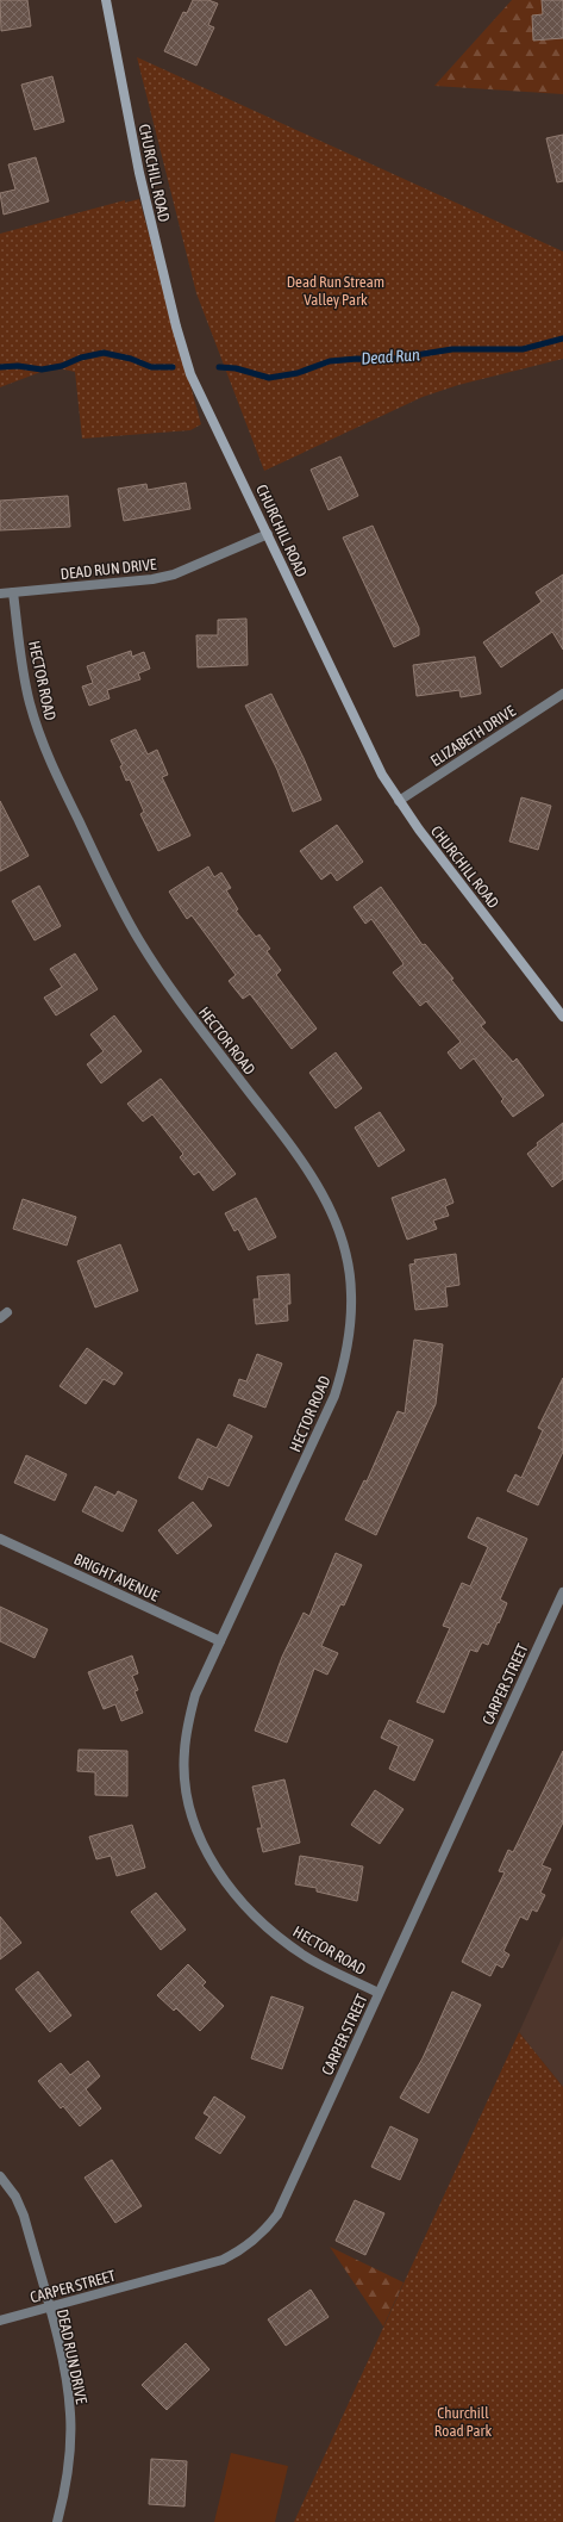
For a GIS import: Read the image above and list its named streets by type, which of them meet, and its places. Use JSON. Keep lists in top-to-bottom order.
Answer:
{
  "streets": {
    "street": [
      "CHURCHILL ROAD",
      "DEAD RUN DRIVE",
      "HECTOR ROAD",
      "ELIZABETH DRIVE",
      "BRIGHT AVENUE",
      "CARPER STREET"
    ]
  },
  "crossings": [
    ["CHURCHILL ROAD", "DEAD RUN DRIVE"],
    ["CHURCHILL ROAD", "ELIZABETH DRIVE"],
    ["DEAD RUN DRIVE", "HECTOR ROAD"],
    ["DEAD RUN DRIVE", "CARPER STREET"],
    ["HECTOR ROAD", "BRIGHT AVENUE"],
    ["HECTOR ROAD", "CARPER STREET"]
  ],
  "water": ["Dead Run"],
  "parks": ["Dead Run Stream Valley Park", "Churchill Road Park"]
}
